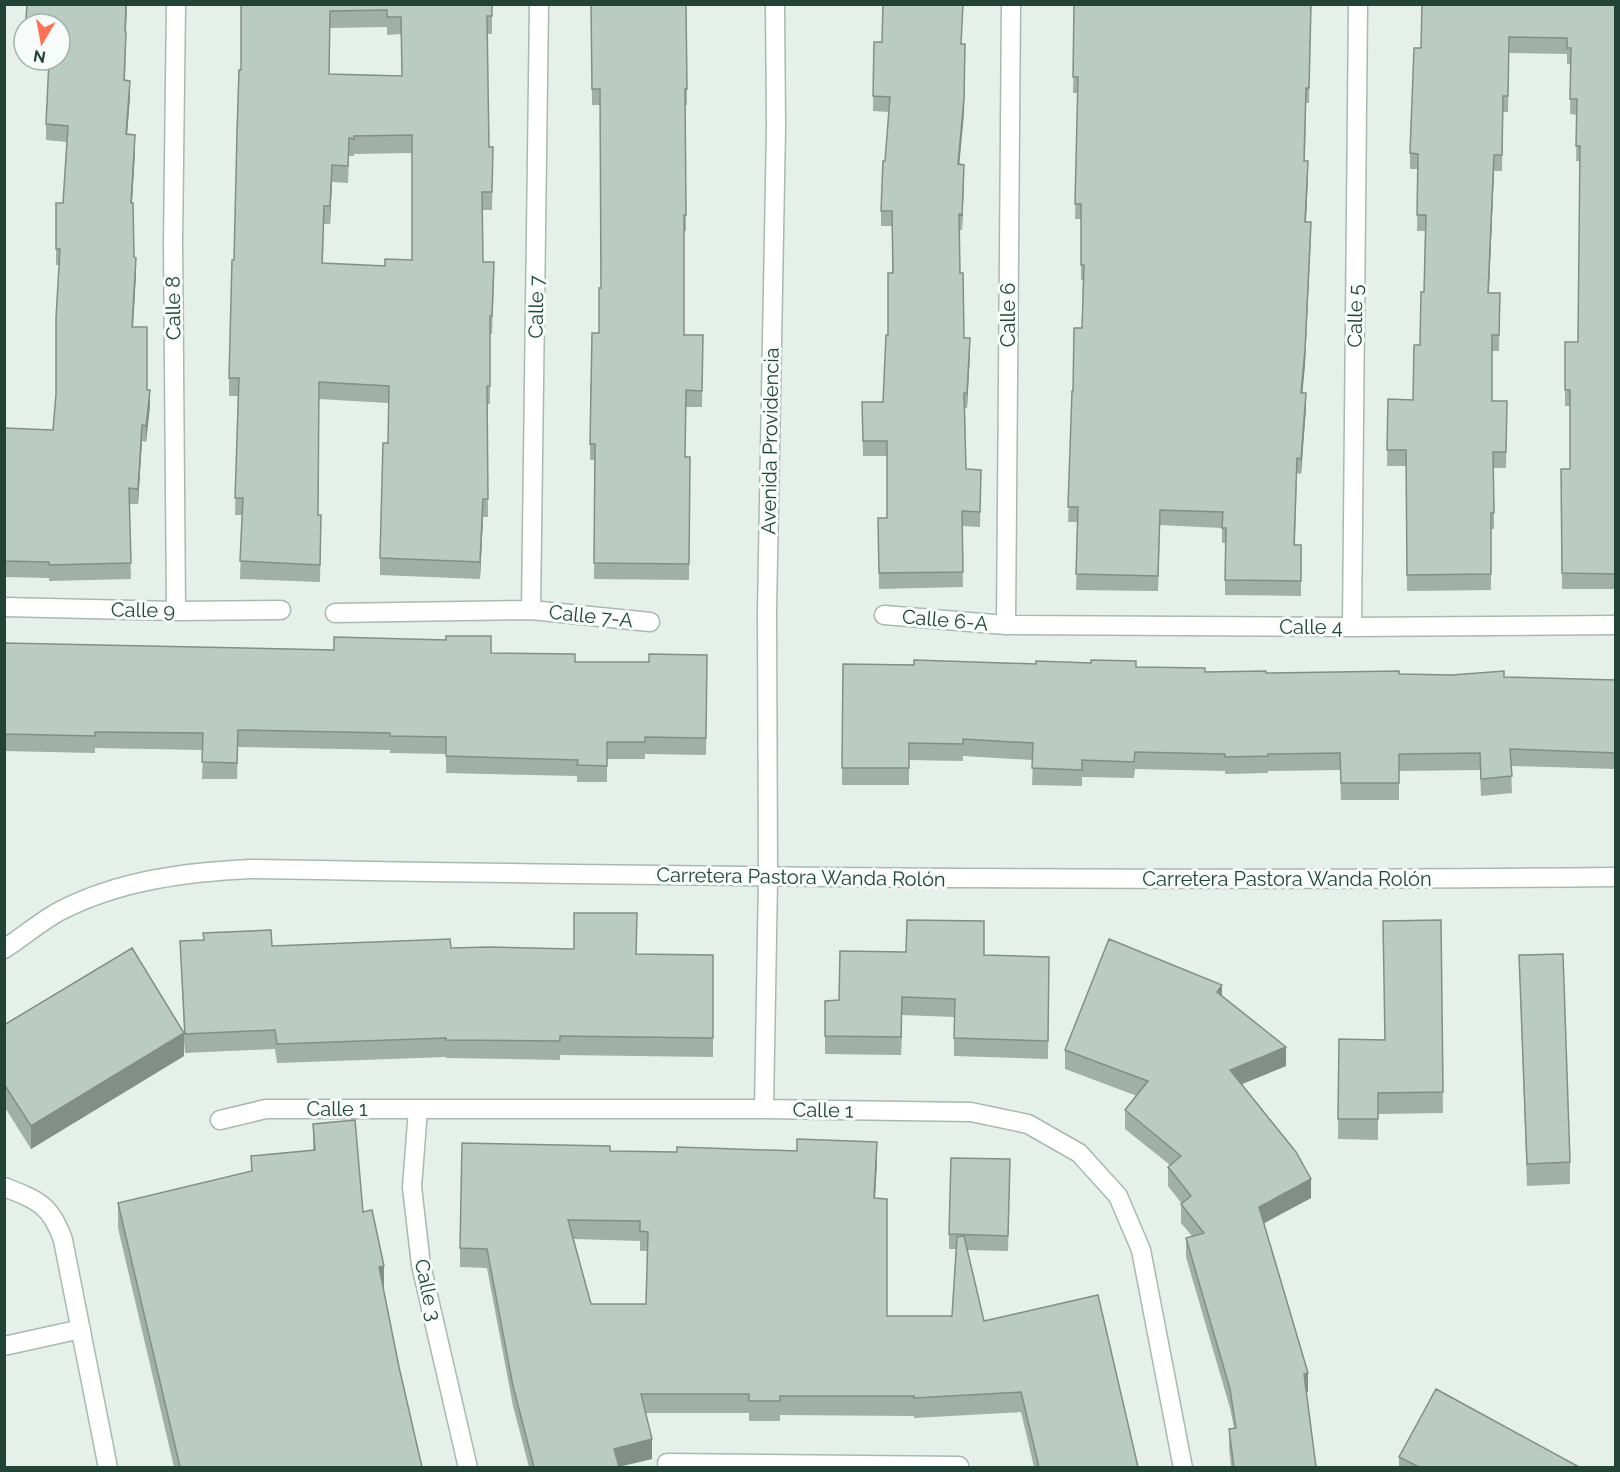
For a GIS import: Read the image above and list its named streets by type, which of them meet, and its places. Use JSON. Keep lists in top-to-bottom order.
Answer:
{
  "streets": {
    "street": [
      "Calle 7",
      "Calle 8",
      "Calle 6",
      "Calle 5",
      "Avenida Providencia",
      "Calle 9",
      "Calle 7-A",
      "Calle 6-A",
      "Calle 4",
      "Carretera Pastora Wanda Rolón",
      "Calle 1",
      "Calle 3"
    ]
  },
  "crossings": [
    ["Calle 7", "Calle 7-A"],
    ["Calle 8", "Calle 9"],
    ["Calle 6", "Calle 6-A"],
    ["Calle 6", "Calle 4"],
    ["Calle 5", "Calle 4"],
    ["Avenida Providencia", "Carretera Pastora Wanda Rolón"],
    ["Avenida Providencia", "Calle 1"],
    ["Calle 6-A", "Calle 4"],
    ["Calle 1", "Calle 3"]
  ],
  "north": "bottom"
}
